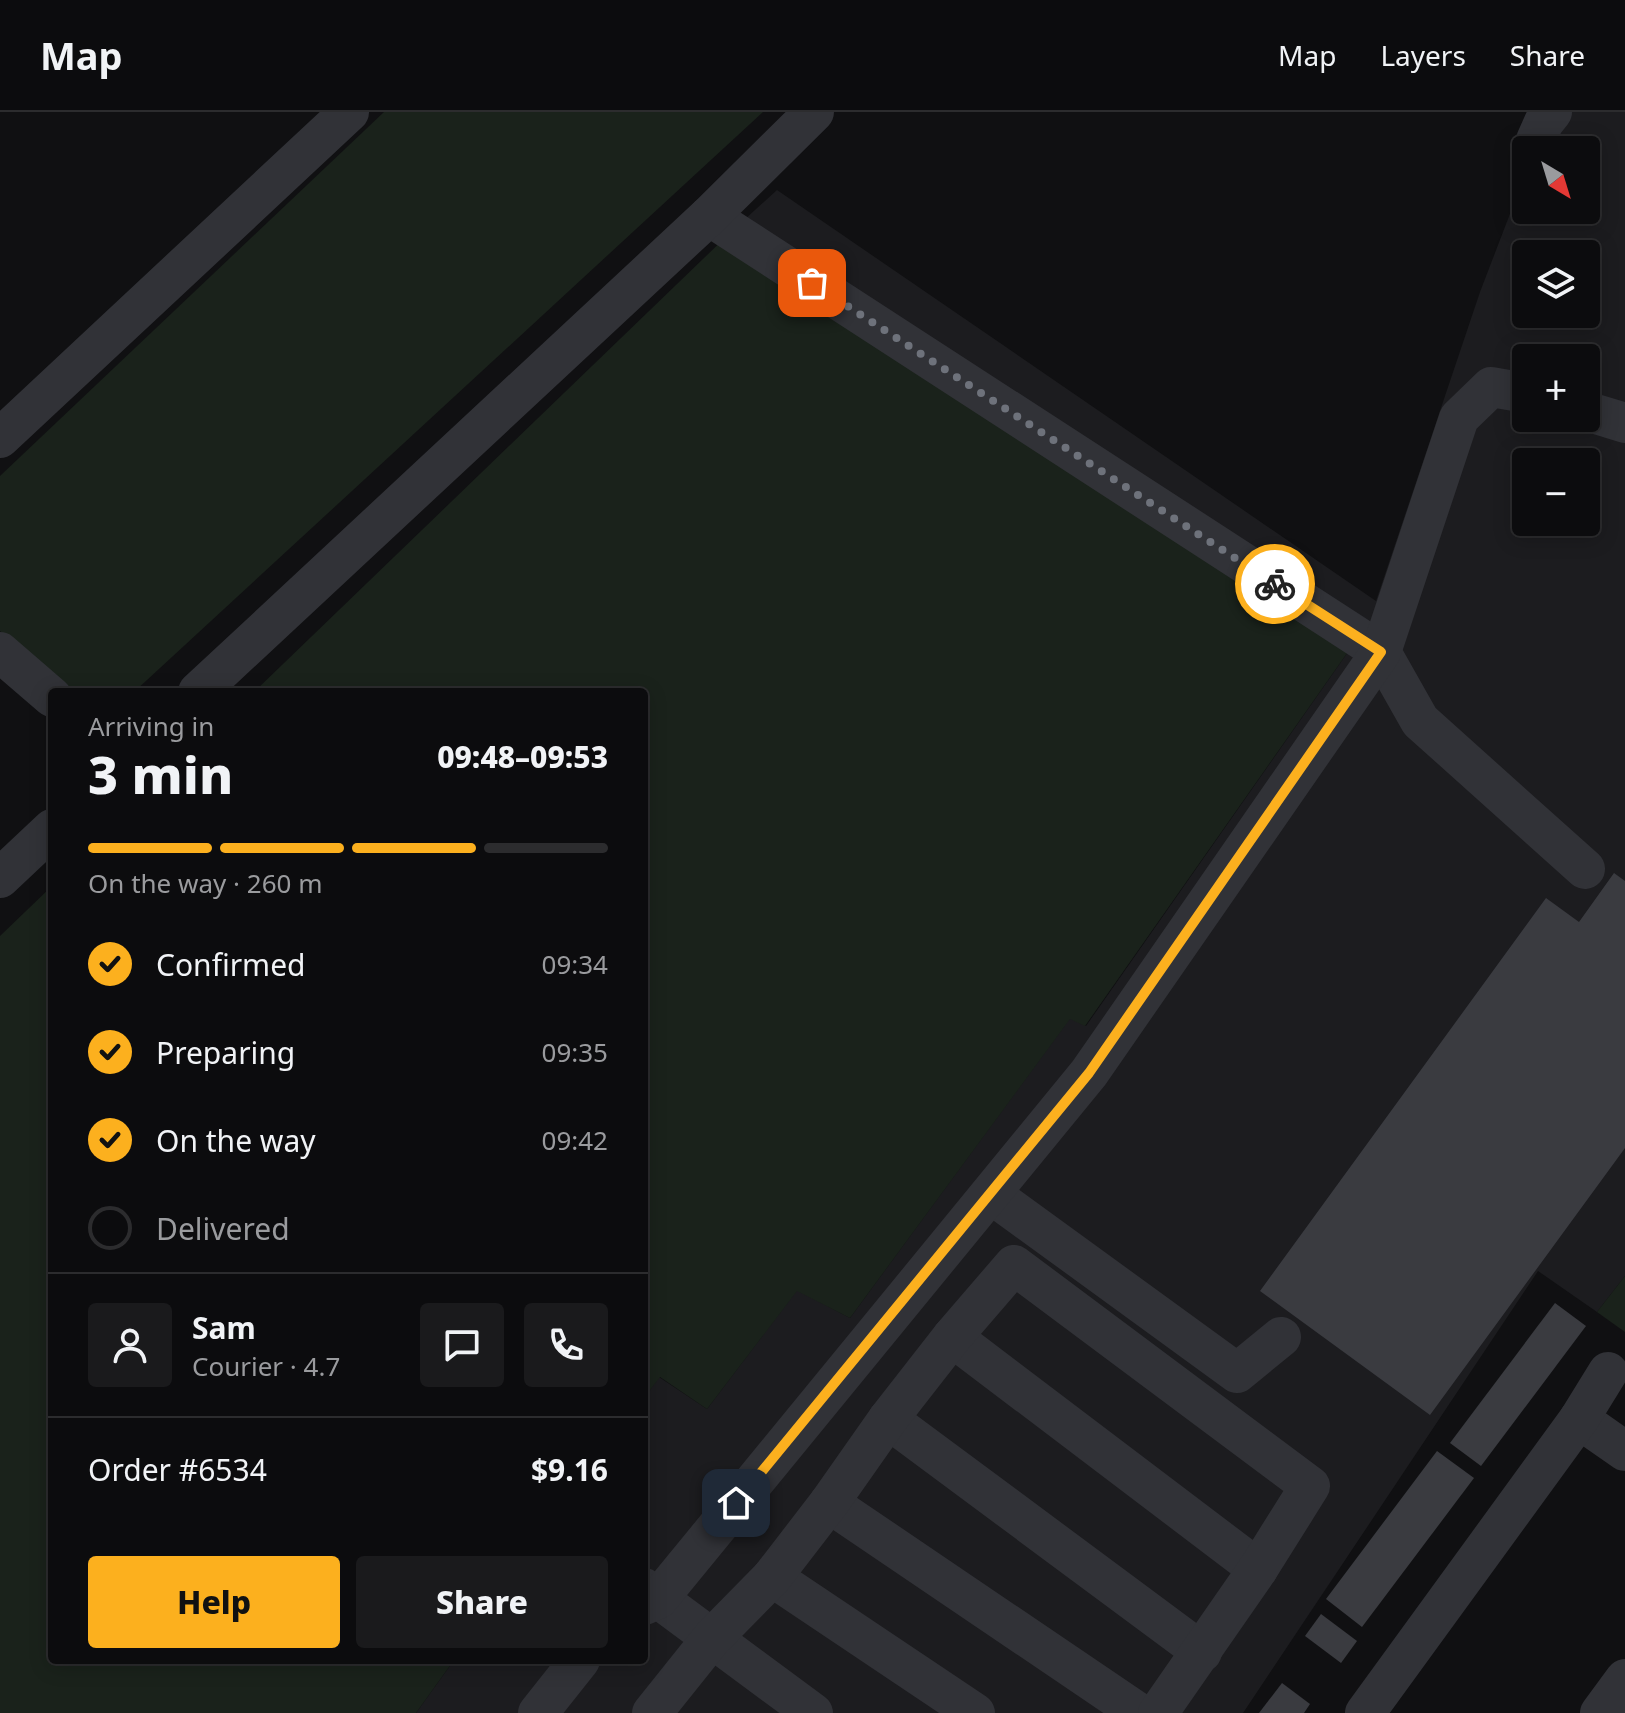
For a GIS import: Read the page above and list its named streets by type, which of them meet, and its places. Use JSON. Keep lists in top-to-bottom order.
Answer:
{
  "north": "bottom right",
  "page": {
    "header": "Map",
    "nav": ["Map", "Layers", "Share"],
    "map_buttons": ["+", "−"],
    "heading": ["3 min", "Arriving in", "09:48–09:53"],
    "panel": [
      "Sam",
      "Courier · 4.7",
      "Order #6534",
      "$9.16"
    ],
    "bar": "On the way · 260 m",
    "list": [
      ["Confirmed", "09:34"],
      ["Preparing", "09:35"],
      ["On the way", "09:42"],
      "Delivered"
    ],
    "buttons": ["Help", "Share"]
  }
}
